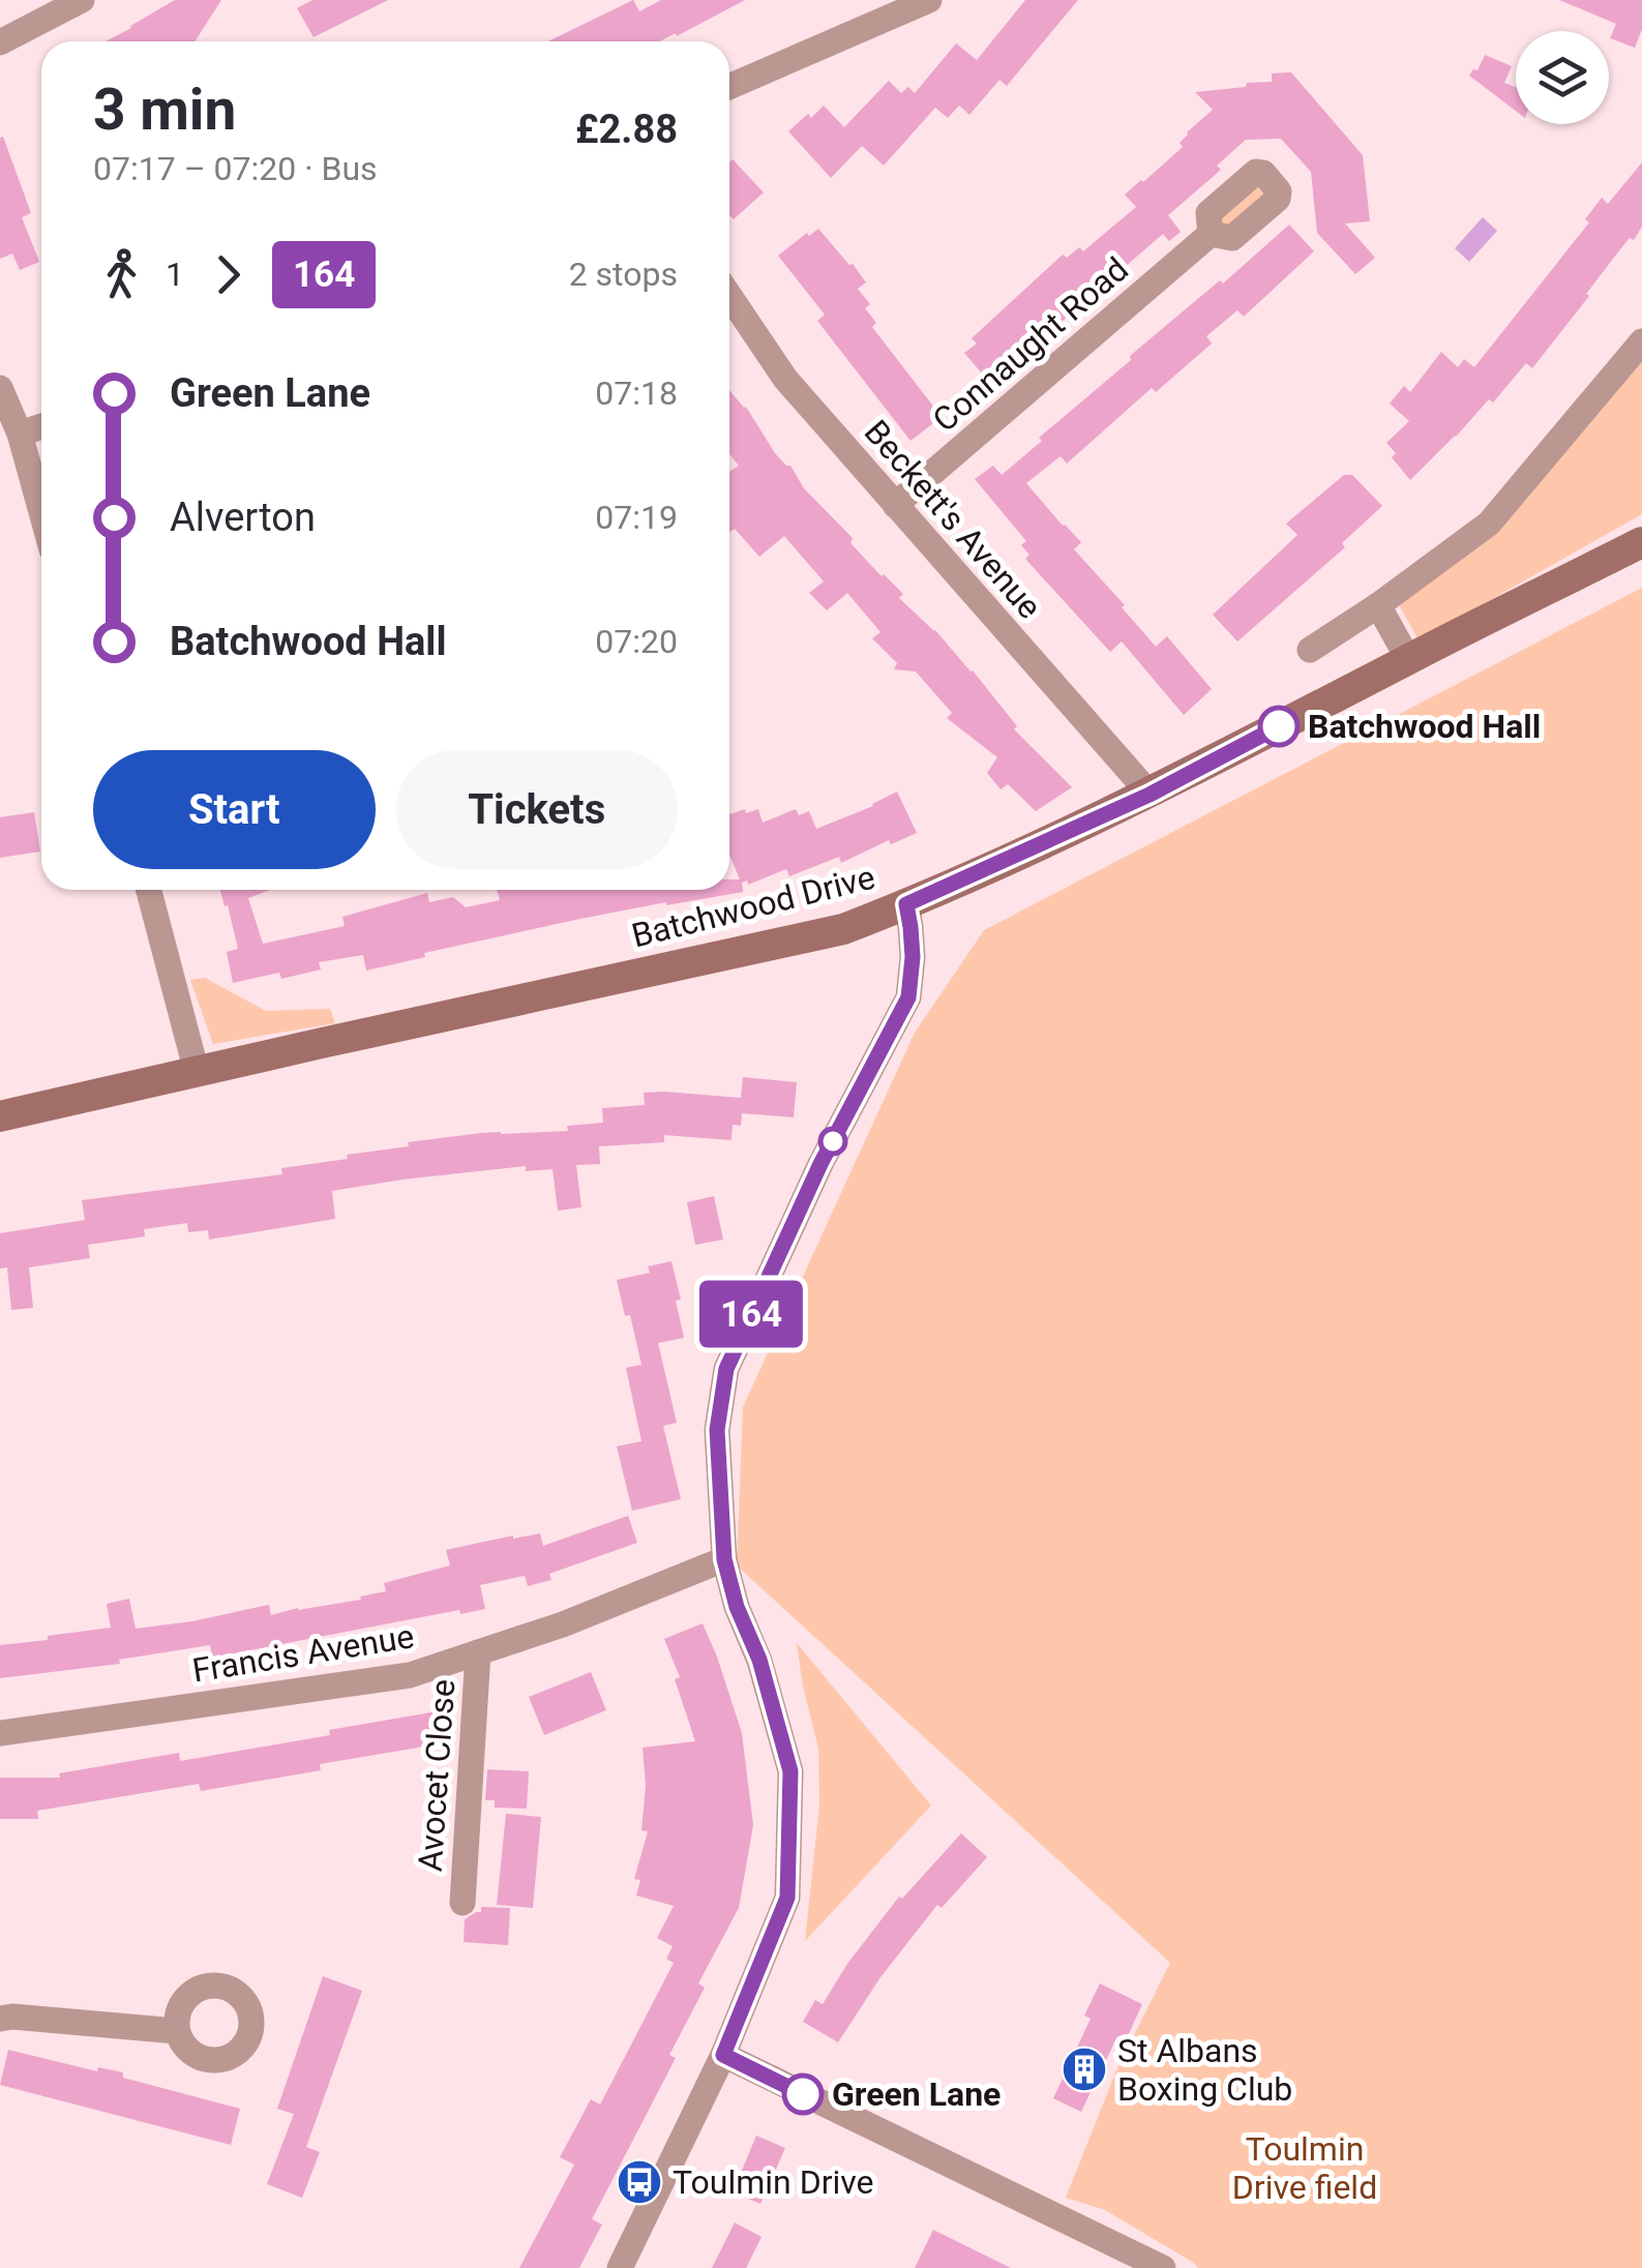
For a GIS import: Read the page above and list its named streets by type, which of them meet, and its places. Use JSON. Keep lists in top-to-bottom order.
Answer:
{
  "streets": {
    "street": [
      "Connaught Road",
      "Beckett's Avenue",
      "Batchwood Drive",
      "Francis Avenue",
      "Avocet Close"
    ]
  },
  "crossings": [
    ["Connaught Road", "Beckett's Avenue"],
    ["Beckett's Avenue", "Batchwood Drive"],
    ["Francis Avenue", "Avocet Close"]
  ],
  "parks": ["Toulmin Drive field"],
  "places": {
    "other": ["Batchwood Hall", "Green Lane"],
    "building": ["St Albans Boxing Club"],
    "bus stop": ["Toulmin Drive"]
  },
  "lines": ["bus line 164"],
  "page": {
    "on_map": "164",
    "heading": ["3 min", "07:17 – 07:20 · Bus", "£2.88"],
    "legs": ["1", "164", "2 stops"],
    "list": [
      {
        "name": "Green Lane",
        "value": "07:18"
      },
      {
        "name": "Alverton",
        "value": "07:19"
      },
      {
        "name": "Batchwood Hall",
        "value": "07:20"
      }
    ],
    "buttons": ["Start", "Tickets"]
  }
}
